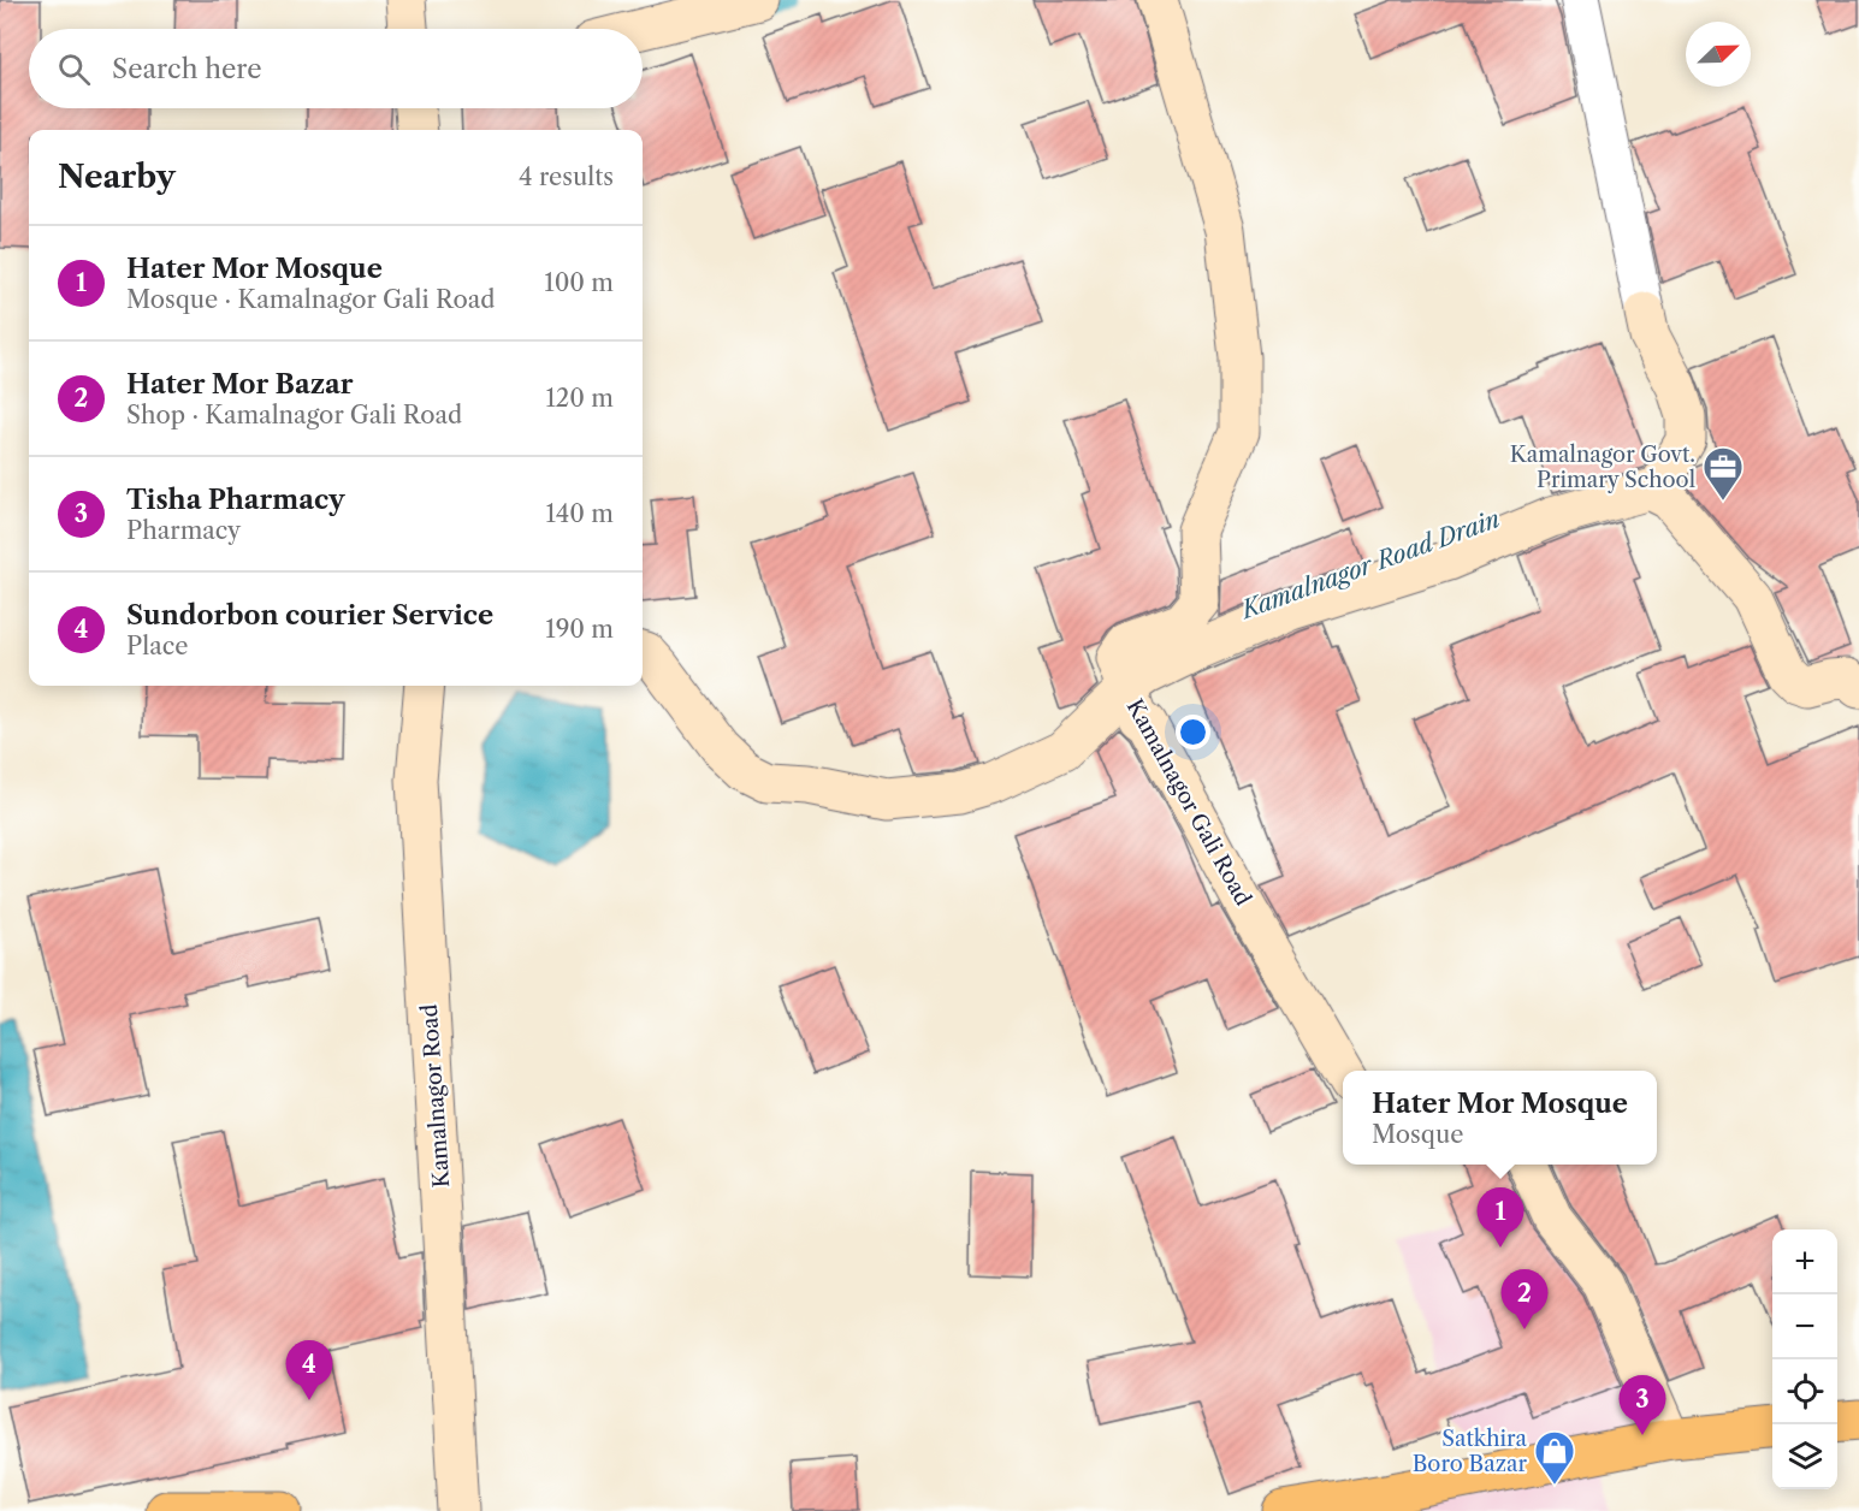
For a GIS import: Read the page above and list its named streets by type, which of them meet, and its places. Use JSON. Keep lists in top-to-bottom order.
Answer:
{
  "streets": {
    "street": ["Kamalnagor Gali Road", "Kamalnagor Road"]
  },
  "water": ["Kamalnagor Road Drain"],
  "places": {
    "office": ["Kamalnagor Govt. Primary School"],
    "shop": ["Satkhira Boro Bazar"]
  },
  "north": "top right",
  "page": {
    "search": "Search here",
    "heading": ["Nearby", "4 results"],
    "list": [
      {
        "mark": "1",
        "name": "Hater Mor Mosque",
        "note": "Mosque · Kamalnagor Gali Road",
        "value": "100 m"
      },
      {
        "mark": "2",
        "name": "Hater Mor Bazar",
        "note": "Shop · Kamalnagor Gali Road",
        "value": "120 m"
      },
      {
        "mark": "3",
        "name": "Tisha Pharmacy",
        "note": "Pharmacy",
        "value": "140 m"
      },
      {
        "mark": "4",
        "name": "Sundorbon courier Service",
        "note": "Place",
        "value": "190 m"
      }
    ],
    "popup": ["Hater Mor Mosque", "Mosque"],
    "pins": [
      "1",
      "2",
      "4",
      "3"
    ],
    "map_buttons": ["+", "−"]
  }
}
